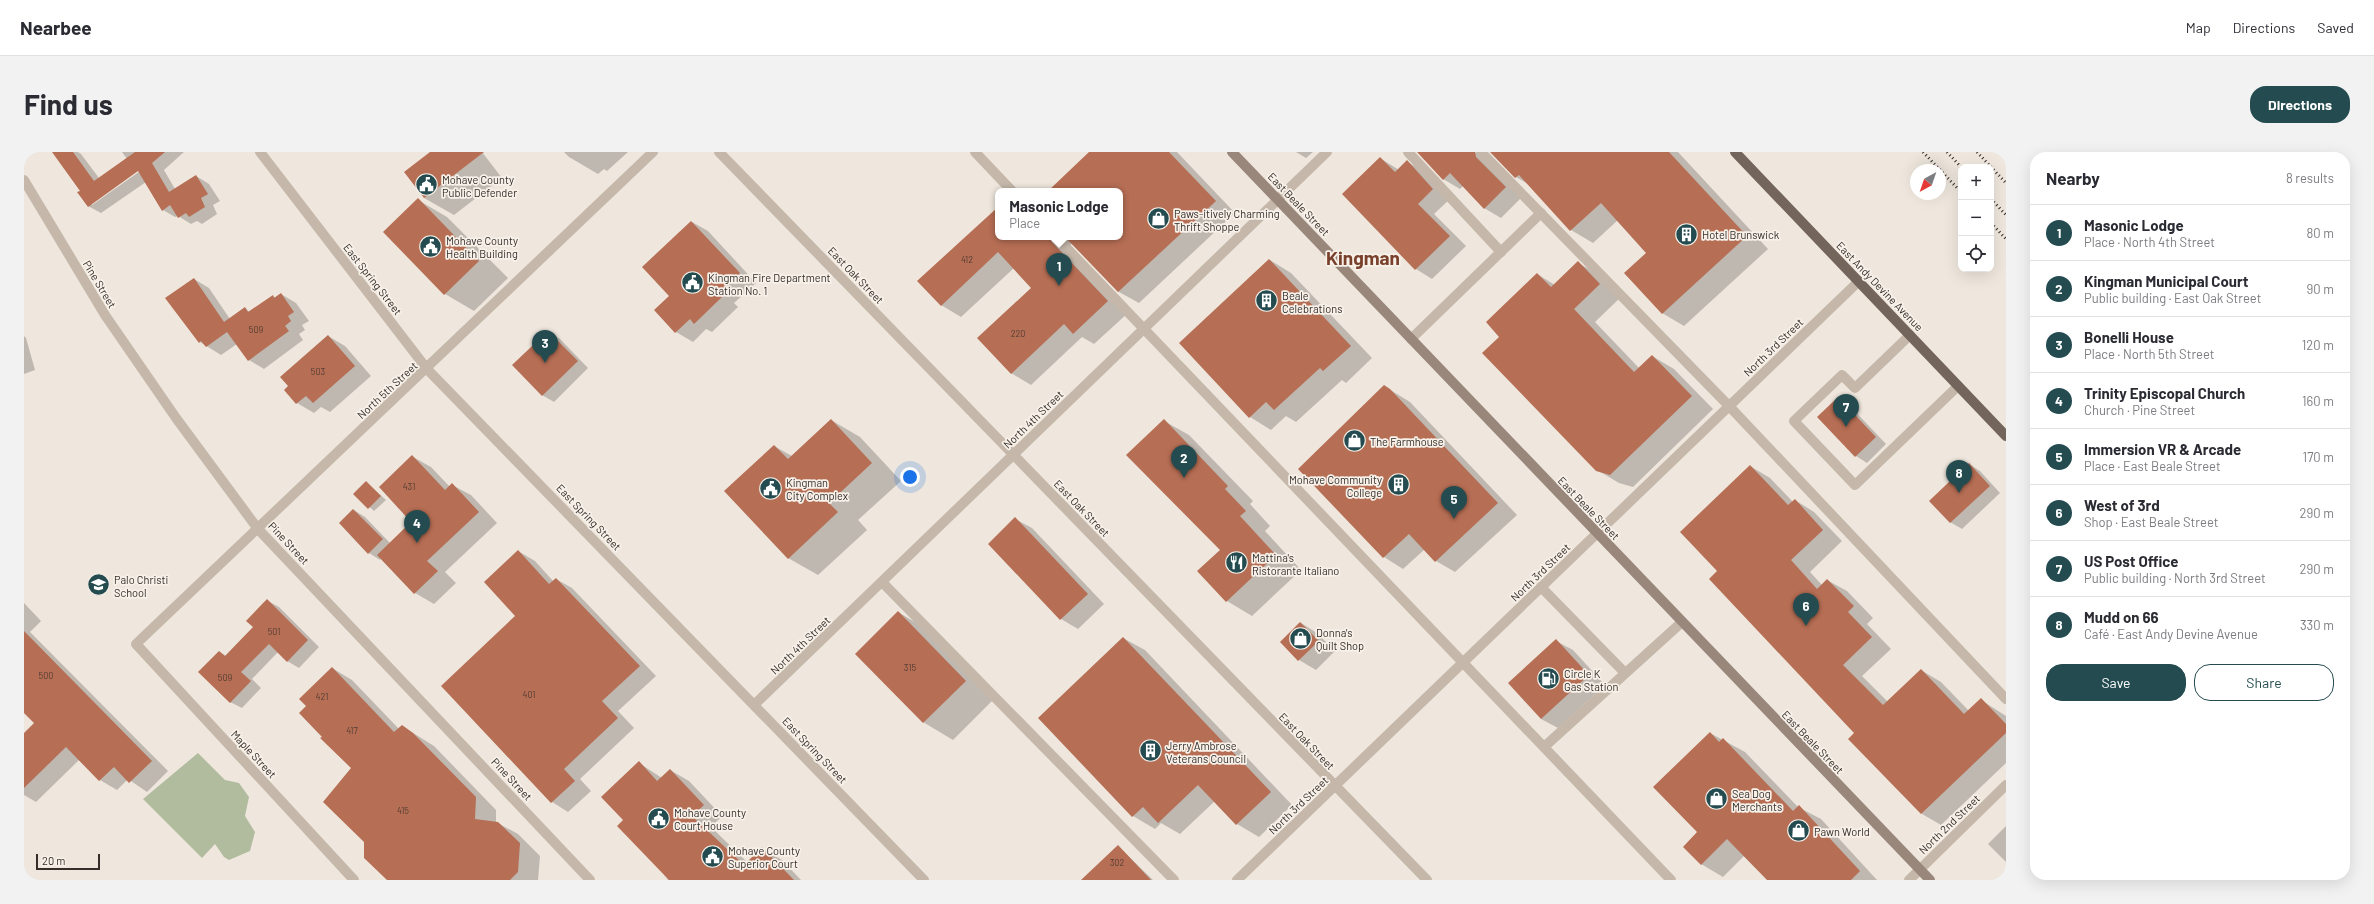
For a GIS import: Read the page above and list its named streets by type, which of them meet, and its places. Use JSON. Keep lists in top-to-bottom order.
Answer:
{
  "streets": {
    "main road": ["East Beale Street", "East Andy Devine Avenue"],
    "street": [
      "East Oak Street",
      "East Spring Street",
      "Pine Street",
      "North 3rd Street",
      "North 5th Street",
      "North 4th Street",
      "Maple Street",
      "North 2nd Street"
    ]
  },
  "crossings": [
    ["East Beale Street", "North 3rd Street"],
    ["East Beale Street", "North 4th Street"],
    ["East Beale Street", "North 2nd Street"],
    ["East Oak Street", "North 3rd Street"],
    ["East Oak Street", "North 4th Street"],
    ["East Spring Street", "North 5th Street"],
    ["East Spring Street", "North 4th Street"],
    ["Pine Street", "North 5th Street"],
    ["East Andy Devine Avenue", "North 3rd Street"],
    ["North 5th Street", "Maple Street"]
  ],
  "districts": ["Kingman"],
  "places": {
    "public building": [
      "Mohave County Public Defender",
      "Mohave County Health Building",
      "Kingman Fire Department Station No. 1",
      "Kingman City Complex",
      "Mohave County Court House",
      "Mohave County Superior Court"
    ],
    "shop": [
      "Paws-itively Charming Thrift Shoppe",
      "The Farmhouse",
      "Donna's Quilt Shop",
      "Sea Dog Merchants",
      "Pawn World"
    ],
    "building": [
      "Hotel Brunswick",
      "Beale Celebrations",
      "Mohave Community College",
      "Jerry Ambrose Veterans Council"
    ],
    "restaurant": ["Mattina's Ristorante Italiano"],
    "school or university": ["Palo Christi School"],
    "fuel station": ["Circle K Gas Station"]
  },
  "house_numbers": [
    "412",
    "509",
    "220",
    "503",
    "431",
    "501",
    "315",
    "500",
    "509",
    "401",
    "421",
    "417",
    "415",
    "302"
  ],
  "scale_bar": "20 m",
  "north": "bottom left",
  "page": {
    "header": "Nearbee",
    "nav": ["Map", "Directions", "Saved"],
    "buttons": [
      "Directions",
      ["Save", "Share"]
    ],
    "title": "Find us",
    "heading": ["Nearby", "8 results"],
    "map_buttons": ["+", "−"],
    "popup": ["Masonic Lodge", "Place"],
    "list": [
      {
        "mark": "1",
        "name": "Masonic Lodge",
        "note": "Place · North 4th Street",
        "value": "80 m"
      },
      {
        "mark": "2",
        "name": "Kingman Municipal Court",
        "note": "Public building · East Oak Street",
        "value": "90 m"
      },
      {
        "mark": "3",
        "name": "Bonelli House",
        "note": "Place · North 5th Street",
        "value": "120 m"
      },
      {
        "mark": "4",
        "name": "Trinity Episcopal Church",
        "note": "Church · Pine Street",
        "value": "160 m"
      },
      {
        "mark": "5",
        "name": "Immersion VR & Arcade",
        "note": "Place · East Beale Street",
        "value": "170 m"
      },
      {
        "mark": "6",
        "name": "West of 3rd",
        "note": "Shop · East Beale Street",
        "value": "290 m"
      },
      {
        "mark": "7",
        "name": "US Post Office",
        "note": "Public building · North 3rd Street",
        "value": "290 m"
      },
      {
        "mark": "8",
        "name": "Mudd on 66",
        "note": "Café · East Andy Devine Avenue",
        "value": "330 m"
      }
    ],
    "pins": [
      "1",
      "3",
      "7",
      "2",
      "8",
      "5",
      "4",
      "6"
    ],
    "scale": "20 m"
  }
}
